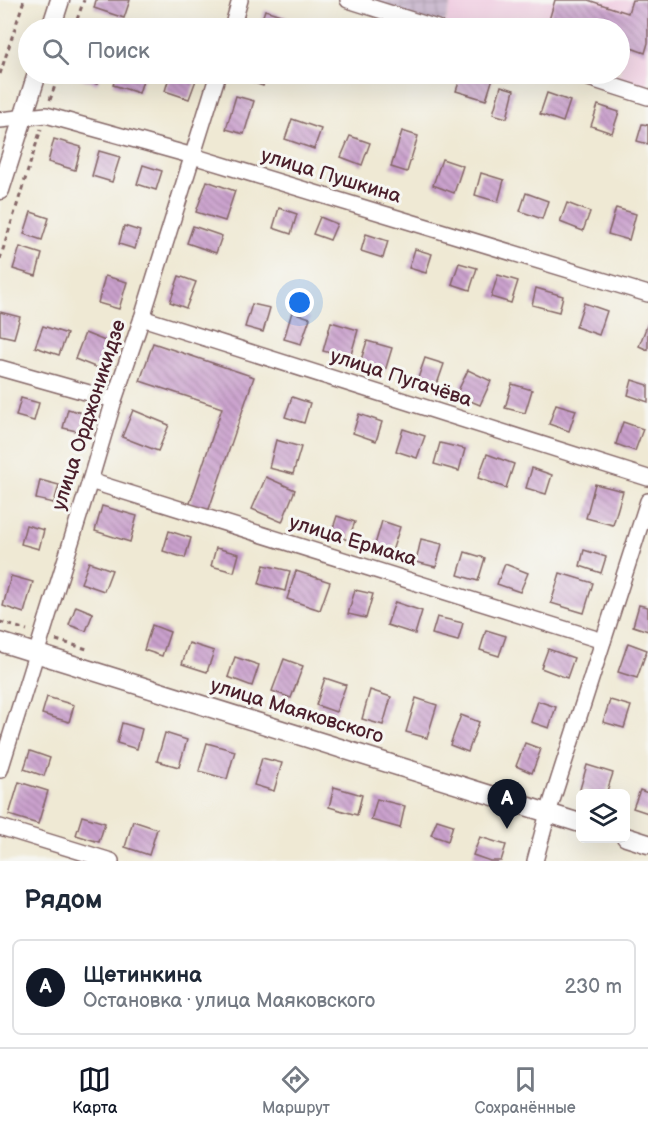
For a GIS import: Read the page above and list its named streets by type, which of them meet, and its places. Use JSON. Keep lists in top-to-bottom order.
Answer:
{
  "streets": {
    "street": [
      "улица Пушкина",
      "улица Пугачёва",
      "улица Орджоникидзе",
      "улица Ермака",
      "улица Маяковского"
    ]
  },
  "crossings": [
    ["улица Пушкина", "улица Орджоникидзе"],
    ["улица Пугачёва", "улица Орджоникидзе"],
    ["улица Орджоникидзе", "улица Ермака"],
    ["улица Орджоникидзе", "улица Маяковского"]
  ],
  "page": {
    "search": "Поиск",
    "pins": "A",
    "heading": "Рядом",
    "list": [
      {
        "mark": "A",
        "name": "Щетинкина",
        "note": "Остановка · улица Маяковского",
        "value": "230 m"
      }
    ],
    "nav": ["Карта", "Маршрут", "Сохранённые"]
  }
}
